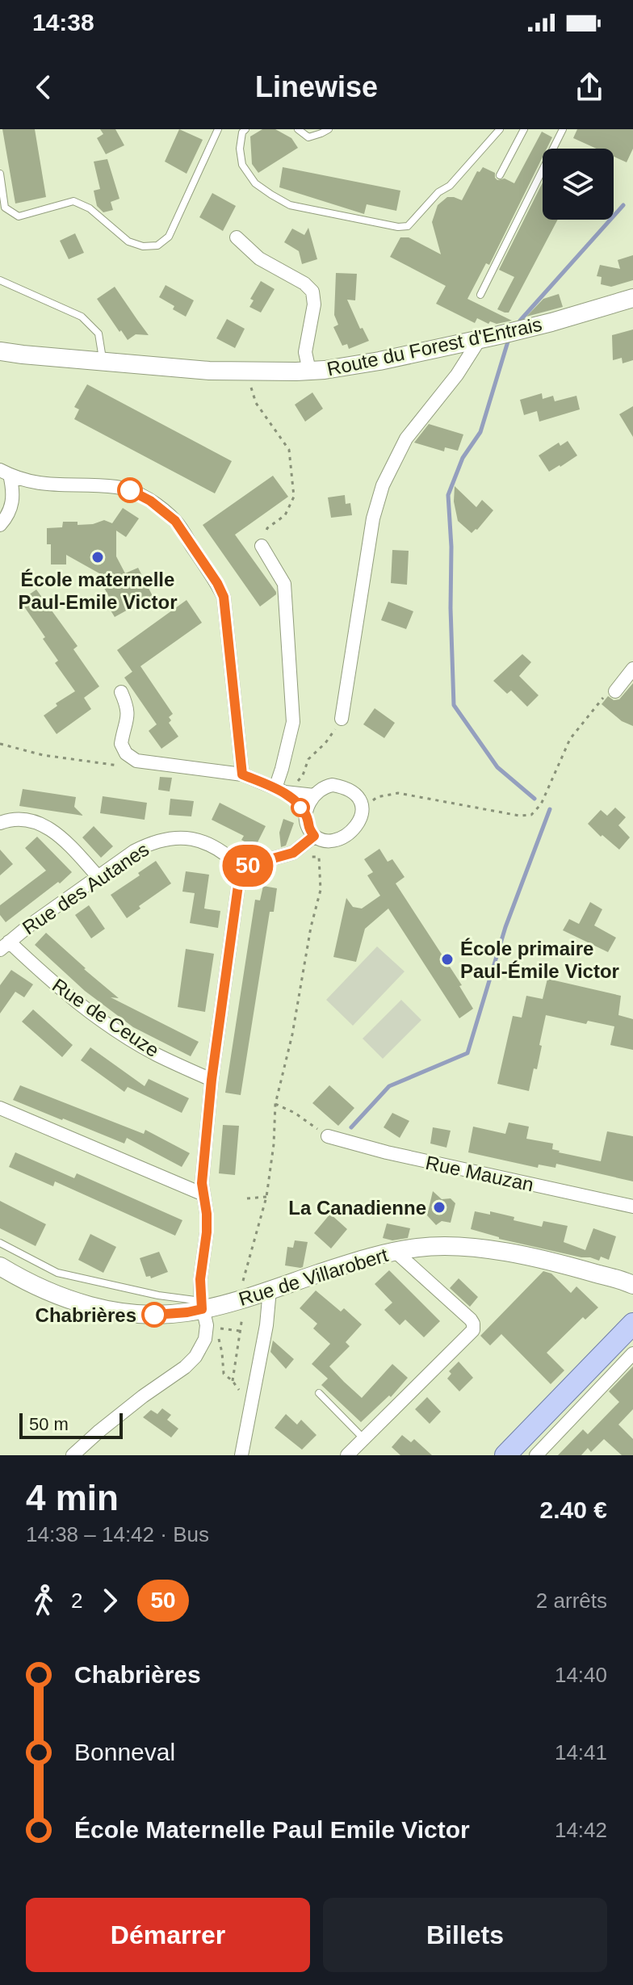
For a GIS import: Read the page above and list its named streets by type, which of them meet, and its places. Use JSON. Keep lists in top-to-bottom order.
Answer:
{
  "streets": {
    "main road": ["Route du Forest d'Entrais", "Rue de Villarobert"],
    "street": ["Rue des Autanes", "Rue de Ceuze", "Rue Mauzan"]
  },
  "crossings": [
    ["Rue des Autanes", "Rue de Ceuze"]
  ],
  "places": [
    "École maternelle Paul-Emile Victor",
    "École primaire Paul-Émile Victor",
    "La Canadienne",
    "Chabrières"
  ],
  "lines": ["bus line 50"],
  "scale_bar": "50 m",
  "page": {
    "status": "14:38",
    "header": "Linewise",
    "on_map": "50",
    "scale": "50 m",
    "heading": ["4 min", "14:38 – 14:42 · Bus", "2.40 €"],
    "legs": ["2", "50", "2 arrêts"],
    "list": [
      {
        "name": "Chabrières",
        "value": "14:40"
      },
      {
        "name": "Bonneval",
        "value": "14:41"
      },
      {
        "name": "École Maternelle Paul Emile Victor",
        "value": "14:42"
      }
    ],
    "buttons": ["Démarrer", "Billets"]
  }
}
